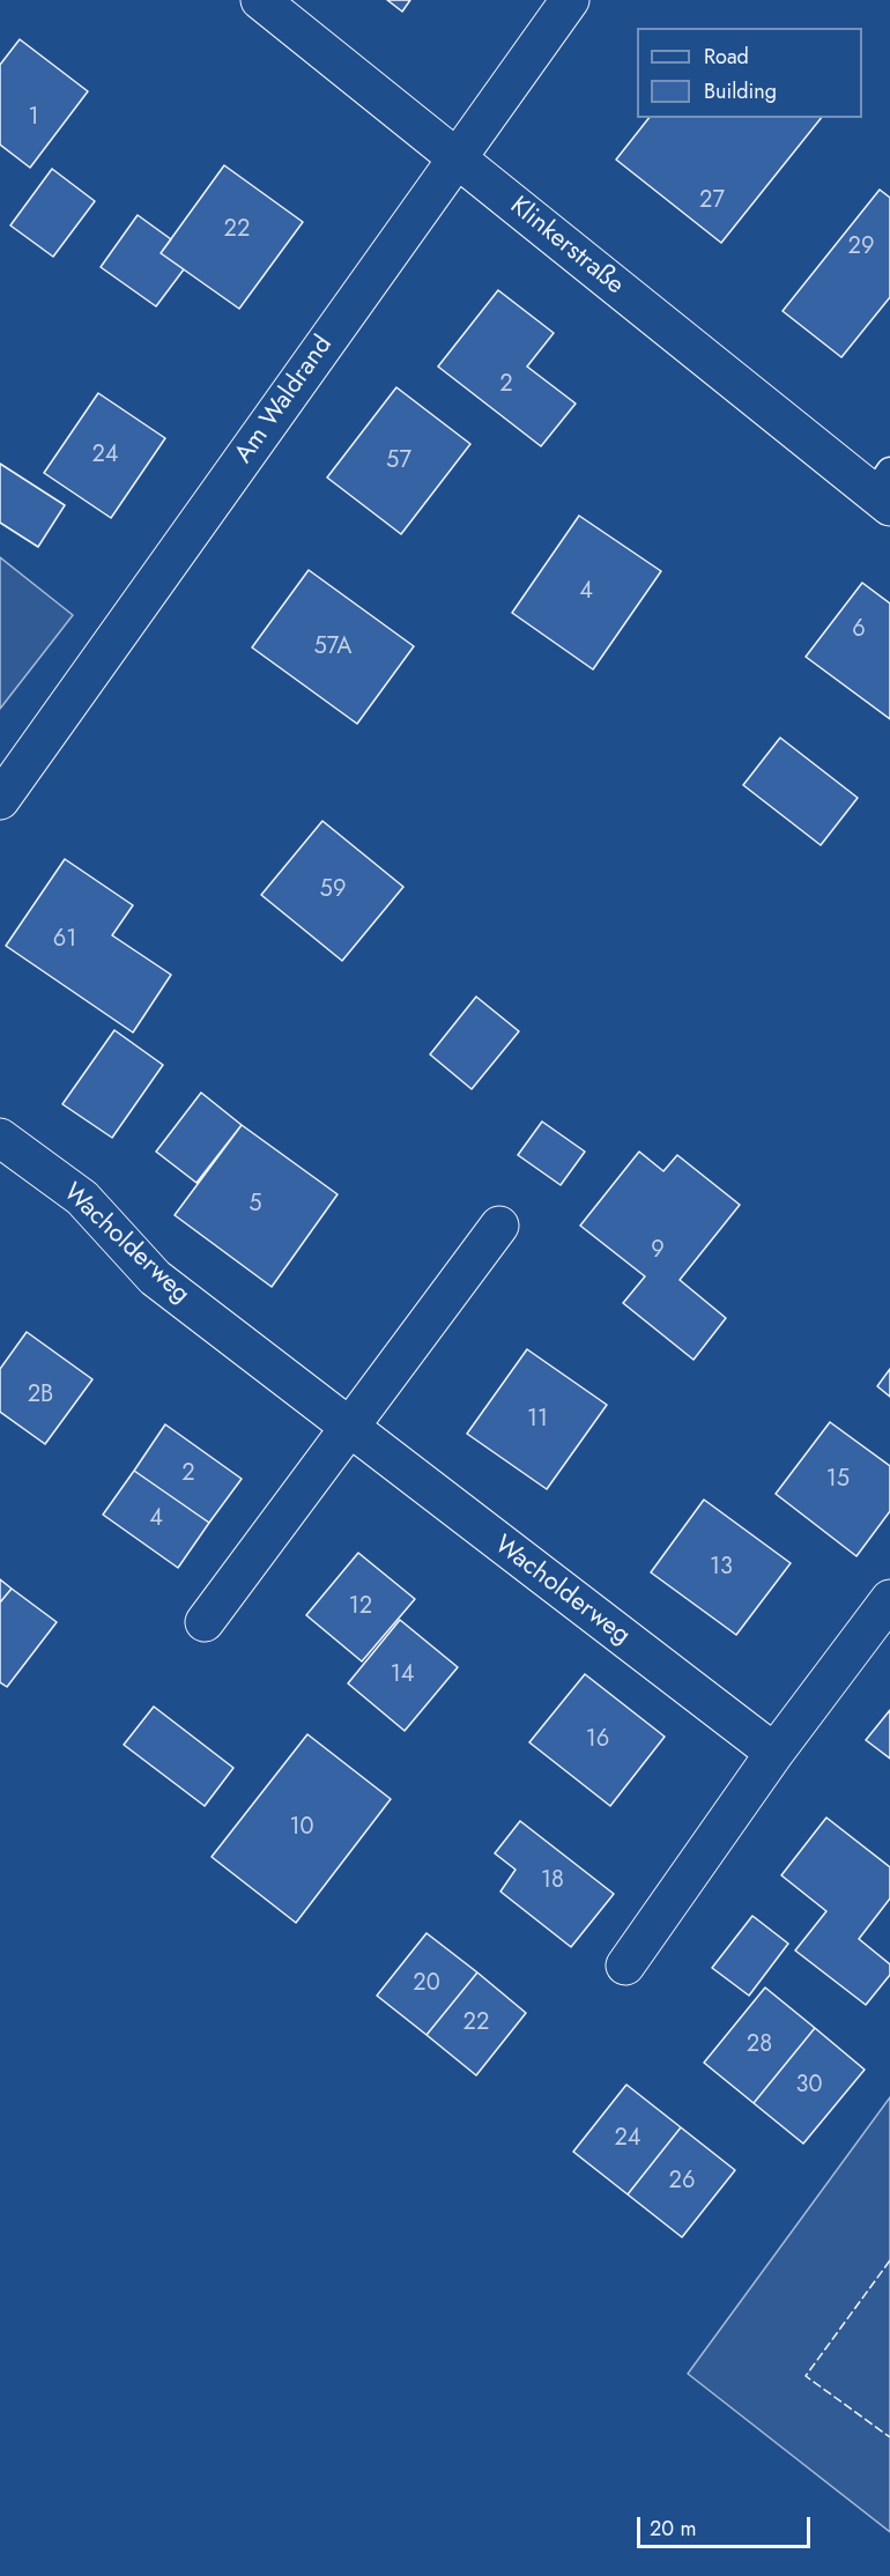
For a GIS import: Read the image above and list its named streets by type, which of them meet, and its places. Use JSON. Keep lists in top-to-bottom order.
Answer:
{
  "streets": {
    "street": ["Klinkerstraße", "Am Waldrand", "Wacholderweg"]
  },
  "crossings": [
    ["Klinkerstraße", "Am Waldrand"]
  ],
  "house_numbers": [
    "1",
    "27",
    "22",
    "29",
    "2",
    "24",
    "57",
    "4",
    "6",
    "57A",
    "59",
    "61",
    "5",
    "9",
    "2B",
    "11",
    "2",
    "15",
    "4",
    "13",
    "12",
    "14",
    "16",
    "10",
    "18",
    "20",
    "22",
    "28",
    "30",
    "24",
    "26"
  ],
  "legend": ["Road", "Building"],
  "scale_bar": "20 m"
}
